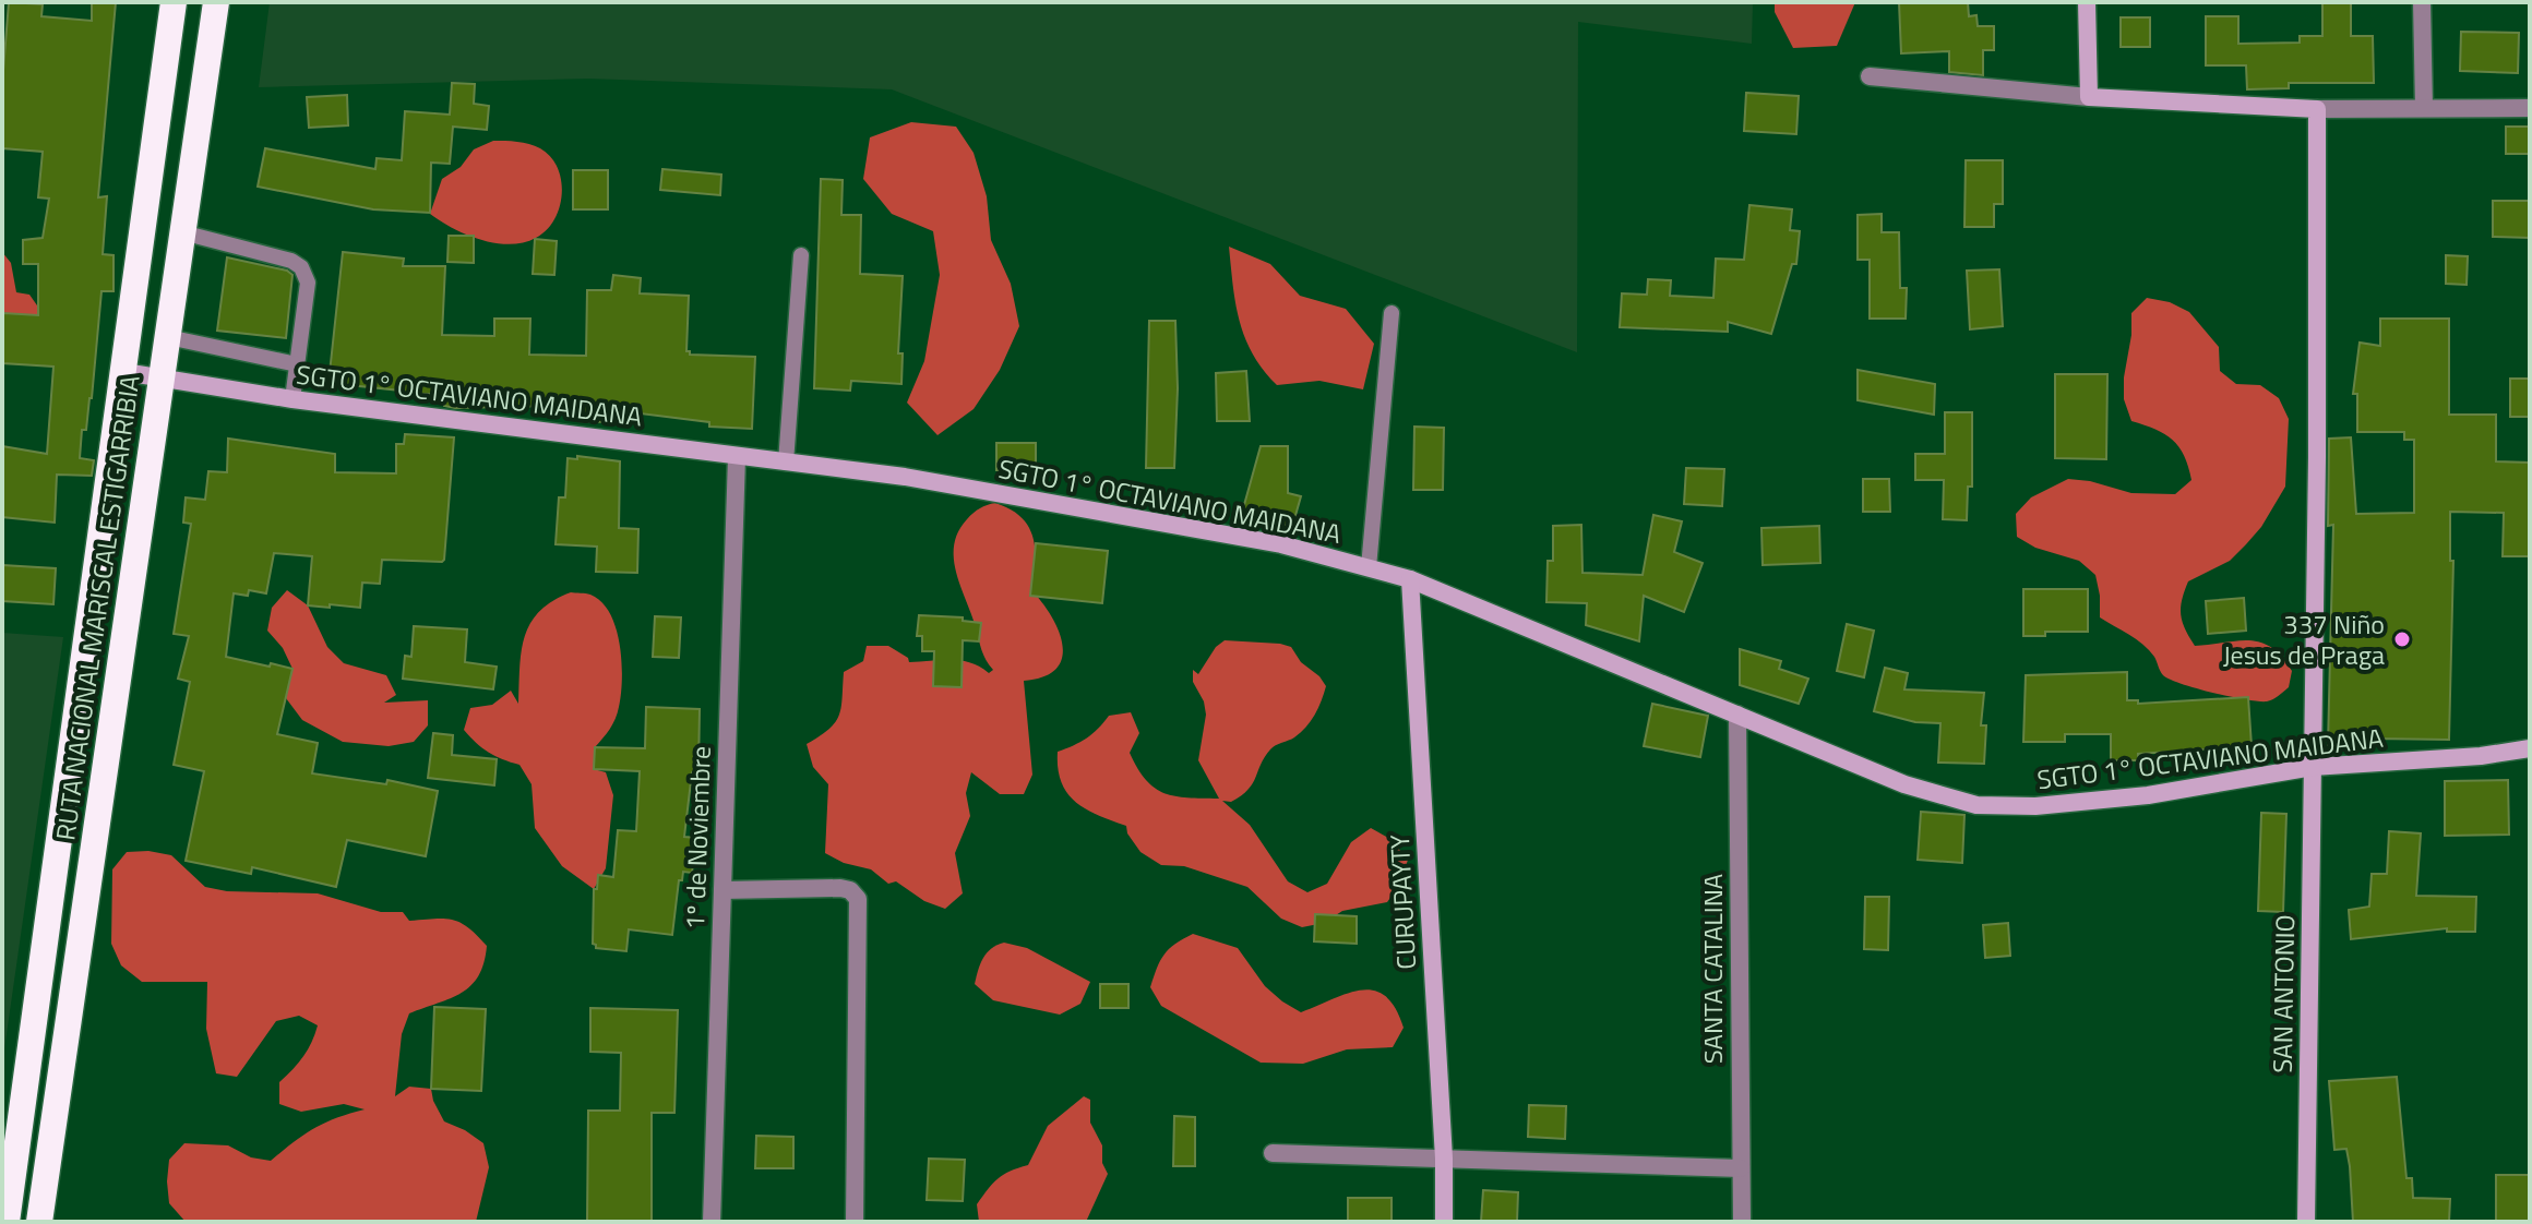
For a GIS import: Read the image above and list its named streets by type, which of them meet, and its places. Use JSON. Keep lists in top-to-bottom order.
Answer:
{
  "streets": {
    "highway": ["RUTA NACIONAL MARISCAL ESTIGARRIBIA"],
    "main road": ["SGTO 1° OCTAVIANO MAIDANA", "CURUPAYTY", "SAN ANTONIO"],
    "street": ["1º de Noviembre", "SANTA CATALINA"]
  },
  "crossings": [
    ["SGTO 1° OCTAVIANO MAIDANA", "RUTA NACIONAL MARISCAL ESTIGARRIBIA"],
    ["SGTO 1° OCTAVIANO MAIDANA", "1º de Noviembre"],
    ["SGTO 1° OCTAVIANO MAIDANA", "CURUPAYTY"],
    ["SGTO 1° OCTAVIANO MAIDANA", "SANTA CATALINA"],
    ["SGTO 1° OCTAVIANO MAIDANA", "SAN ANTONIO"]
  ],
  "places": ["337 Niño Jesus de Praga"]
}
